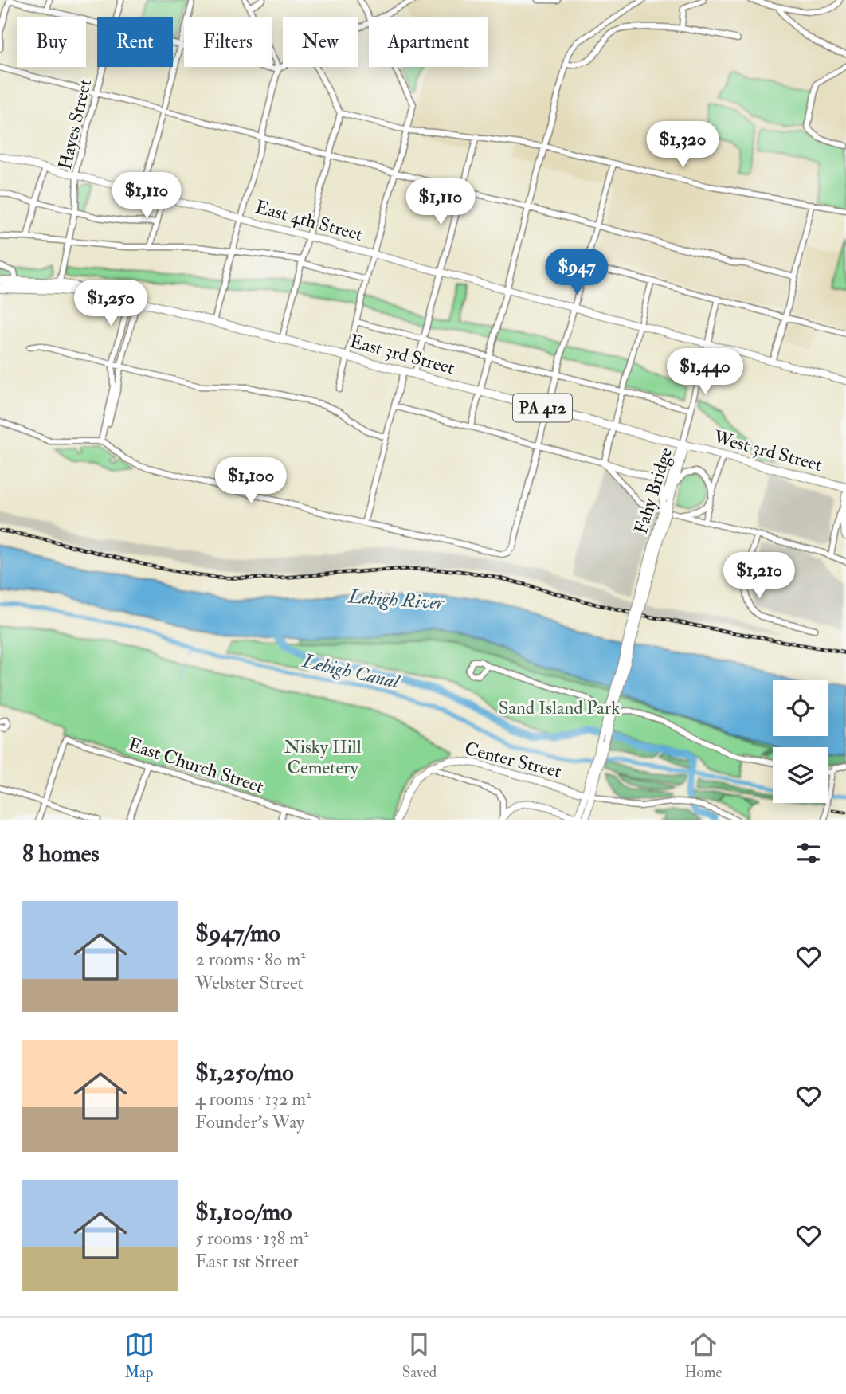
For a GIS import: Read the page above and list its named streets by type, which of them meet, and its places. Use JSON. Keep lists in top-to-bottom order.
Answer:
{
  "streets": {
    "highway": ["East 3rd Street", "PA 412", "West 3rd Street"],
    "main road": ["East 4th Street", "Fahy Bridge", "Center Street"],
    "street": ["Hayes Street", "East Church Street"]
  },
  "crossings": [
    ["Hayes Street", "East 4th Street"],
    ["Hayes Street", "East 3rd Street"],
    ["Hayes Street", "PA 412"],
    ["East 3rd Street", "PA 412"],
    ["East 3rd Street", "West 3rd Street"],
    ["East 3rd Street", "Fahy Bridge"],
    ["West 3rd Street", "Fahy Bridge"],
    ["Fahy Bridge", "Center Street"]
  ],
  "water": ["Lehigh River", "Lehigh Canal"],
  "parks": ["Sand Island Park", "Nisky Hill Cemetery"],
  "page": {
    "chip": [
      "Buy",
      "Rent",
      "Filters",
      "New",
      "Apartment"
    ],
    "price": [
      "$1,320",
      "$1,110",
      "$1,110",
      "$947",
      "$1,250",
      "$1,440",
      "$1,100",
      "$1,210"
    ],
    "heading": "8 homes",
    "list": [
      {
        "name": "$947/mo",
        "note": "2 rooms · 80 m² · Webster Street"
      },
      {
        "name": "$1,250/mo",
        "note": "4 rooms · 132 m² · Founder's Way"
      },
      {
        "name": "$1,100/mo",
        "note": "5 rooms · 138 m² · East 1st Street"
      }
    ],
    "tabs": ["Map", "Saved", "Home"]
  }
}
